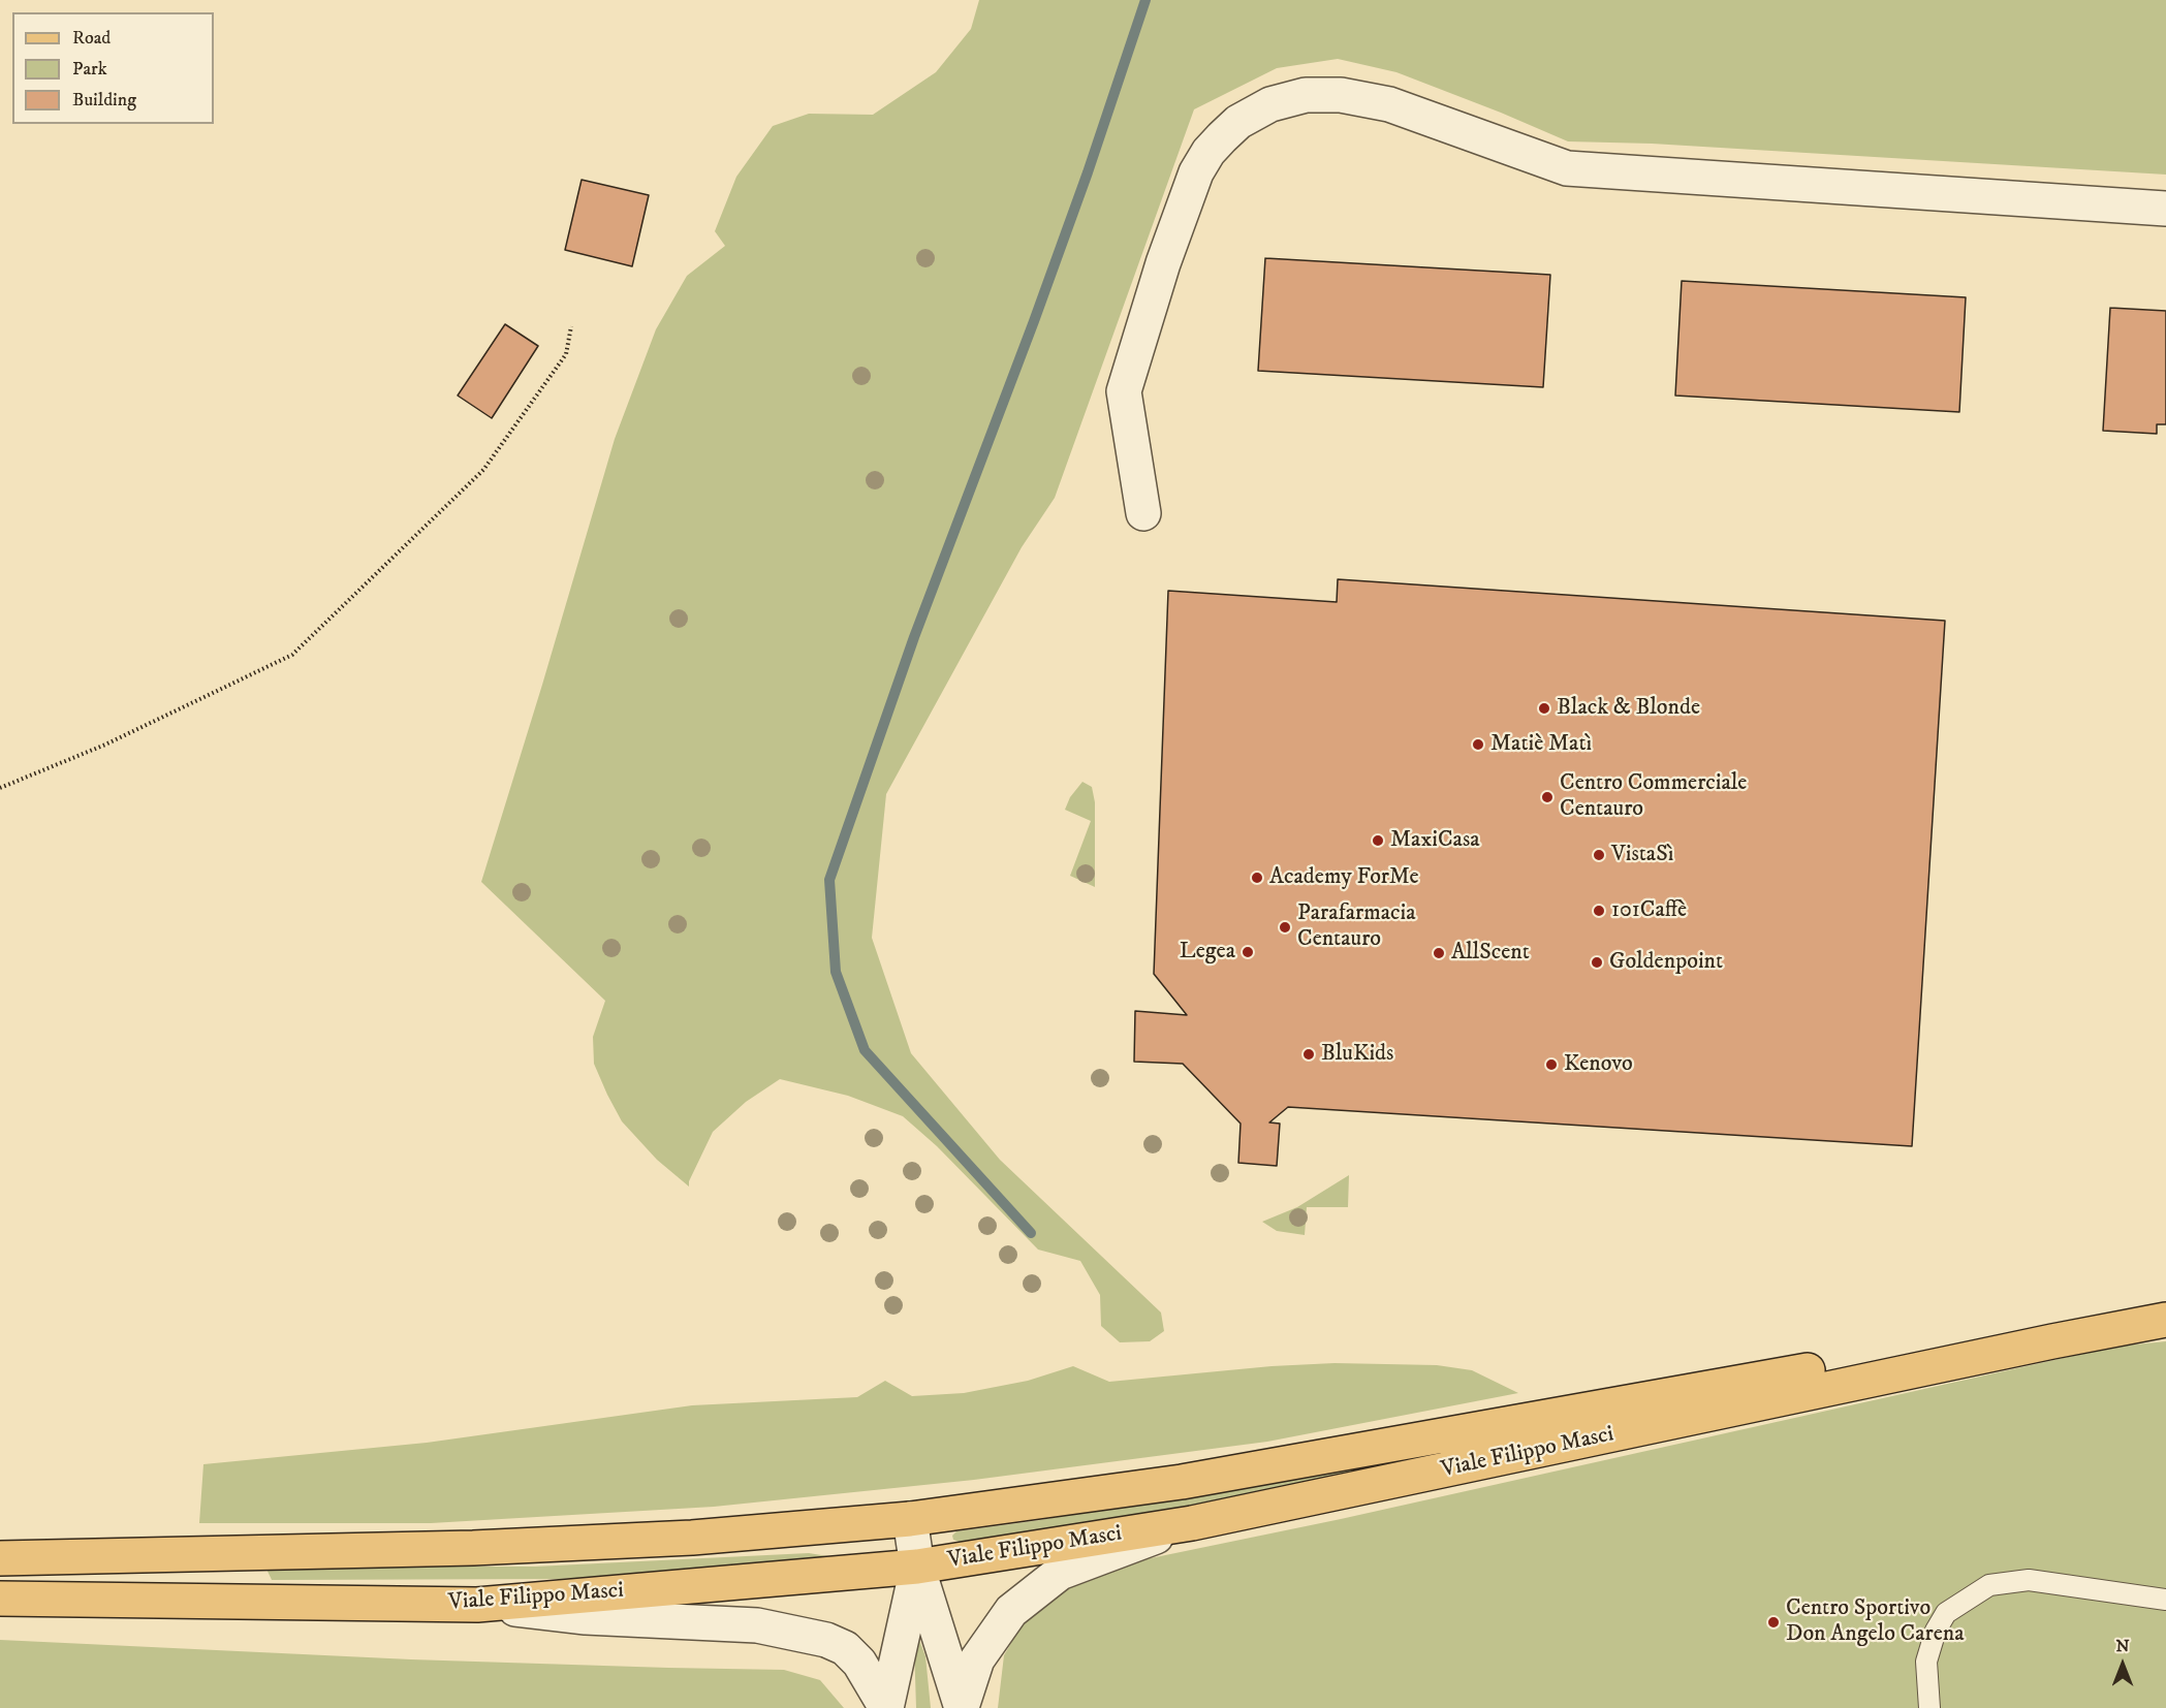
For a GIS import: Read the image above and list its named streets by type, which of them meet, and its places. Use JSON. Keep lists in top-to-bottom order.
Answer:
{
  "streets": {
    "main road": ["Viale Filippo Masci"]
  },
  "places": [
    "Black & Blonde",
    "Matiè Matì",
    "Centro Commerciale Centauro",
    "MaxiCasa",
    "VistaSì",
    "Academy ForMe",
    "101Caffè",
    "Parafarmacia Centauro",
    "Legea",
    "AllScent",
    "Goldenpoint",
    "BluKids",
    "Kenovo",
    "Centro Sportivo Don Angelo Carena"
  ],
  "legend": ["Road", "Park", "Building"],
  "north": "top"
}
